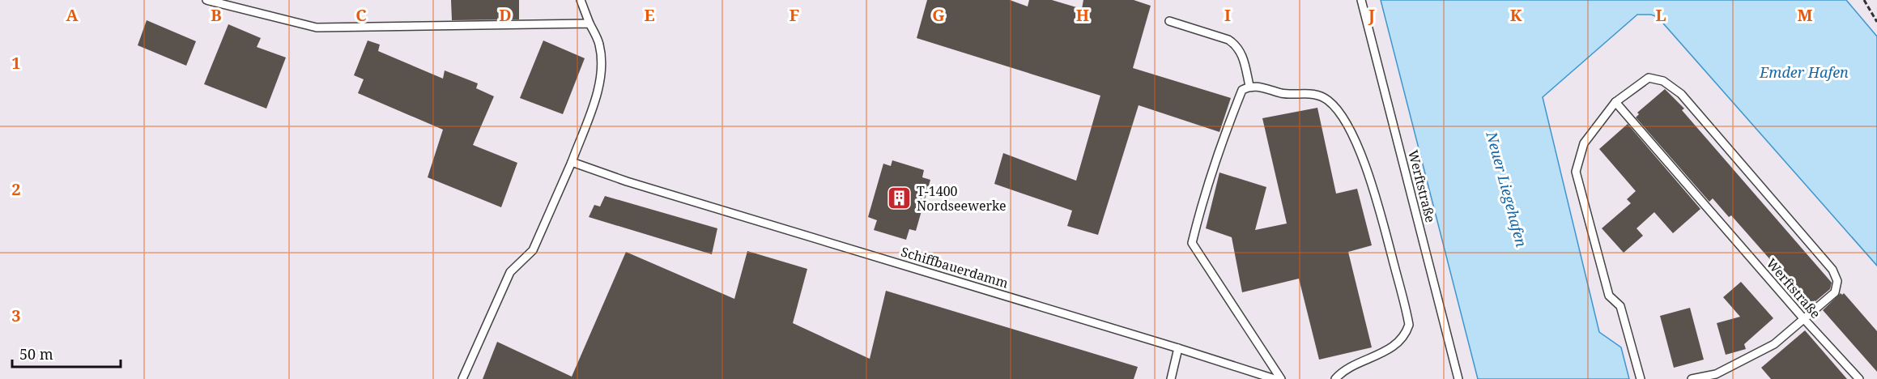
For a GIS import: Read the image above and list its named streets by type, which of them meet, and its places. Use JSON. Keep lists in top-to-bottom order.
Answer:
{
  "streets": {
    "lane": ["Werftstraße", "Schiffbauerdamm"]
  },
  "water": ["Emder Hafen", "Neuer Liegehafen"],
  "places": {
    "building": ["T-1400 Nordseewerke"]
  },
  "scale_bar": "50 m",
  "grid": {
    "columns": [
      "A",
      "B",
      "C",
      "D",
      "E",
      "F",
      "G",
      "H",
      "I",
      "J",
      "K",
      "L",
      "M"
    ],
    "rows": ["1", "2", "3"]
  }
}
